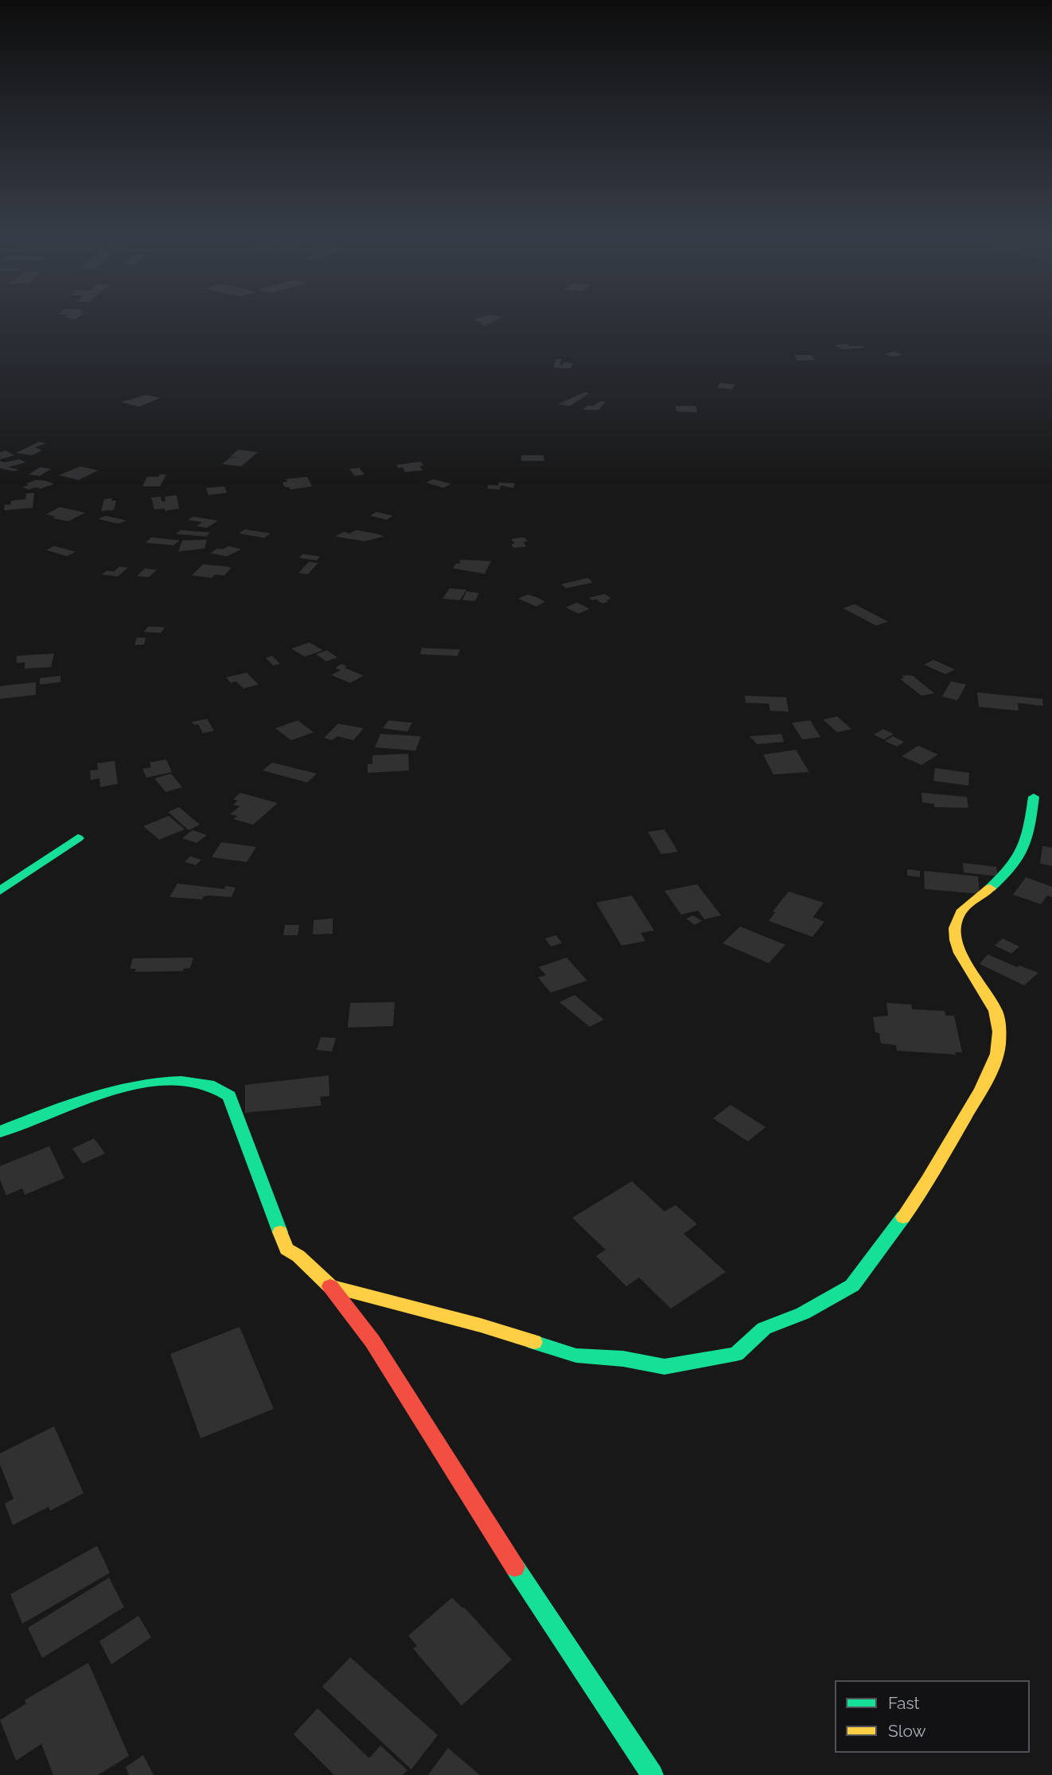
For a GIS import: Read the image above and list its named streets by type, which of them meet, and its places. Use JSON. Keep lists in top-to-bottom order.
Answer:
{
  "legend": ["Fast", "Slow"]
}
